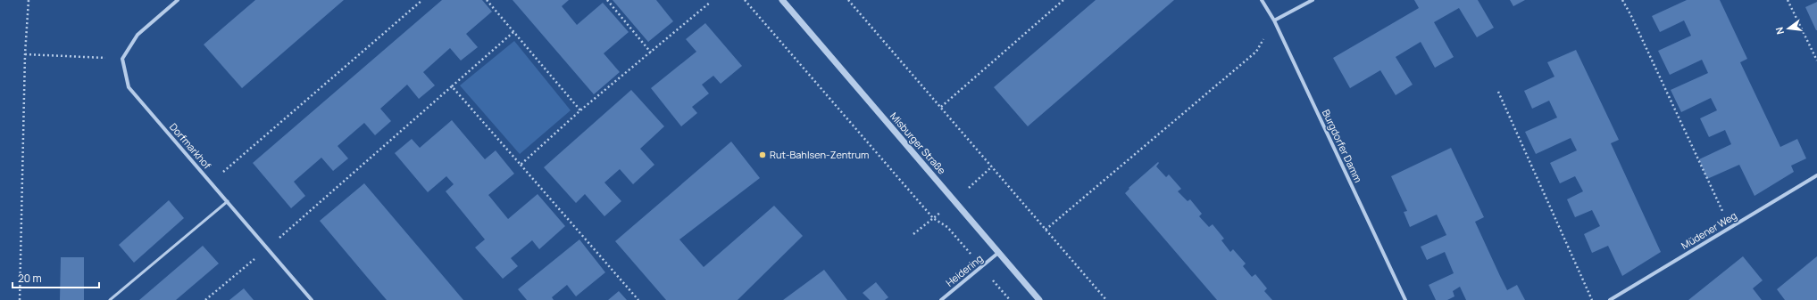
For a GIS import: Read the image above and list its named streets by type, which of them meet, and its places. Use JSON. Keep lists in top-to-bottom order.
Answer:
{
  "streets": {
    "street": [
      "Misburger Straße",
      "Dorfmarkhof",
      "Burgdorfer Damm",
      "Müdener Weg",
      "Heidering"
    ]
  },
  "crossings": [
    ["Misburger Straße", "Heidering"]
  ],
  "places": ["Rut-Bahlsen-Zentrum"],
  "scale_bar": "20 m",
  "north": "left"
}
